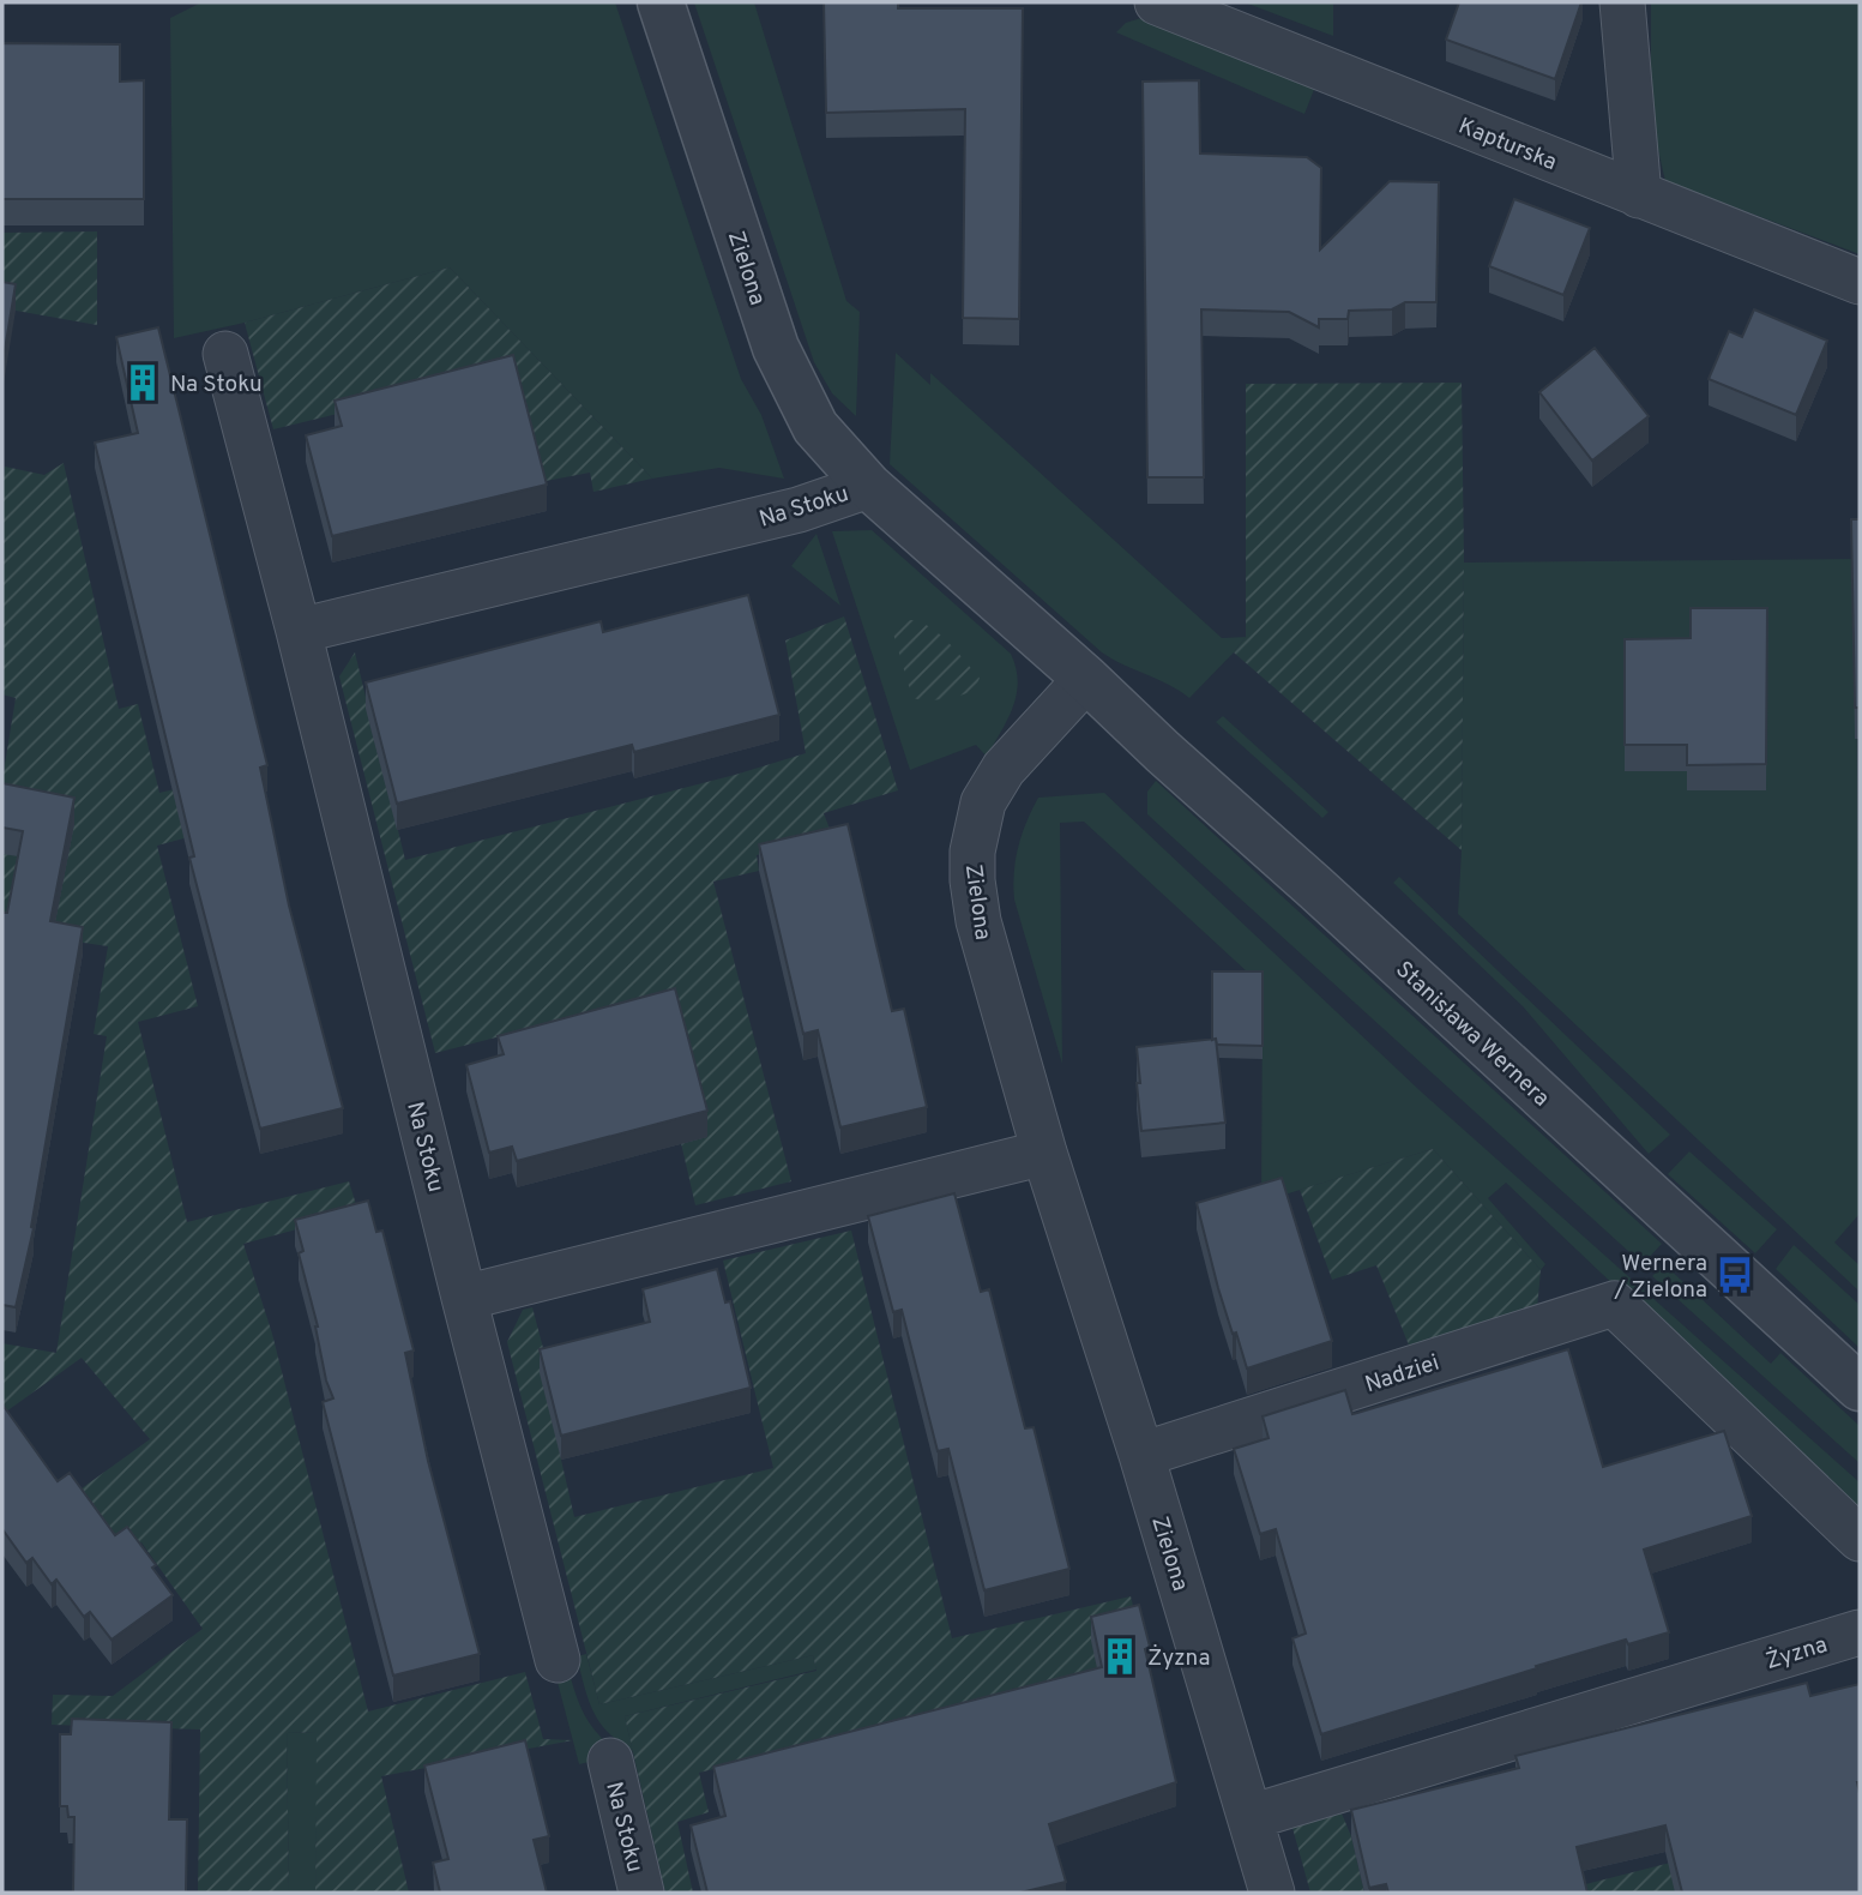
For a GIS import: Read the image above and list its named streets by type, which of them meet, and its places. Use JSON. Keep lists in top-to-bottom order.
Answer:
{
  "streets": {
    "street": [
      "Kapturska",
      "Zielona",
      "Na Stoku",
      "Stanisława Wernera",
      "Nadziei",
      "Żyzna"
    ]
  },
  "crossings": [
    ["Zielona", "Na Stoku"],
    ["Zielona", "Stanisława Wernera"],
    ["Zielona", "Nadziei"],
    ["Zielona", "Żyzna"]
  ],
  "places": {
    "building": ["Na Stoku", "Żyzna"],
    "bus stop": ["Wernera / Zielona"]
  }
}
